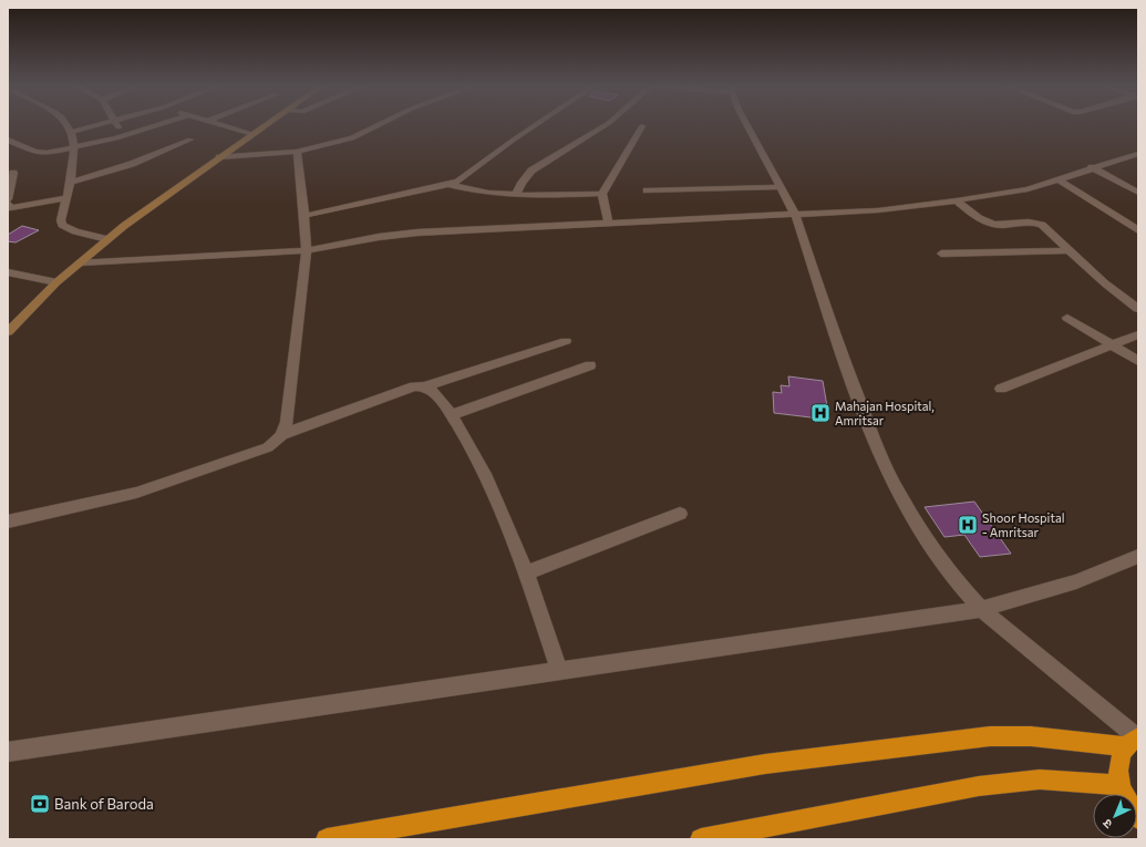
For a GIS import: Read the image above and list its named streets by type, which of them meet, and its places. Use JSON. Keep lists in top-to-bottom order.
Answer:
{
  "places": {
    "hospital": ["Mahajan Hospital, Amritsar", "Shoor Hospital - Amritsar"],
    "bank": ["Bank of Baroda"]
  },
  "north": "bottom left"
}
